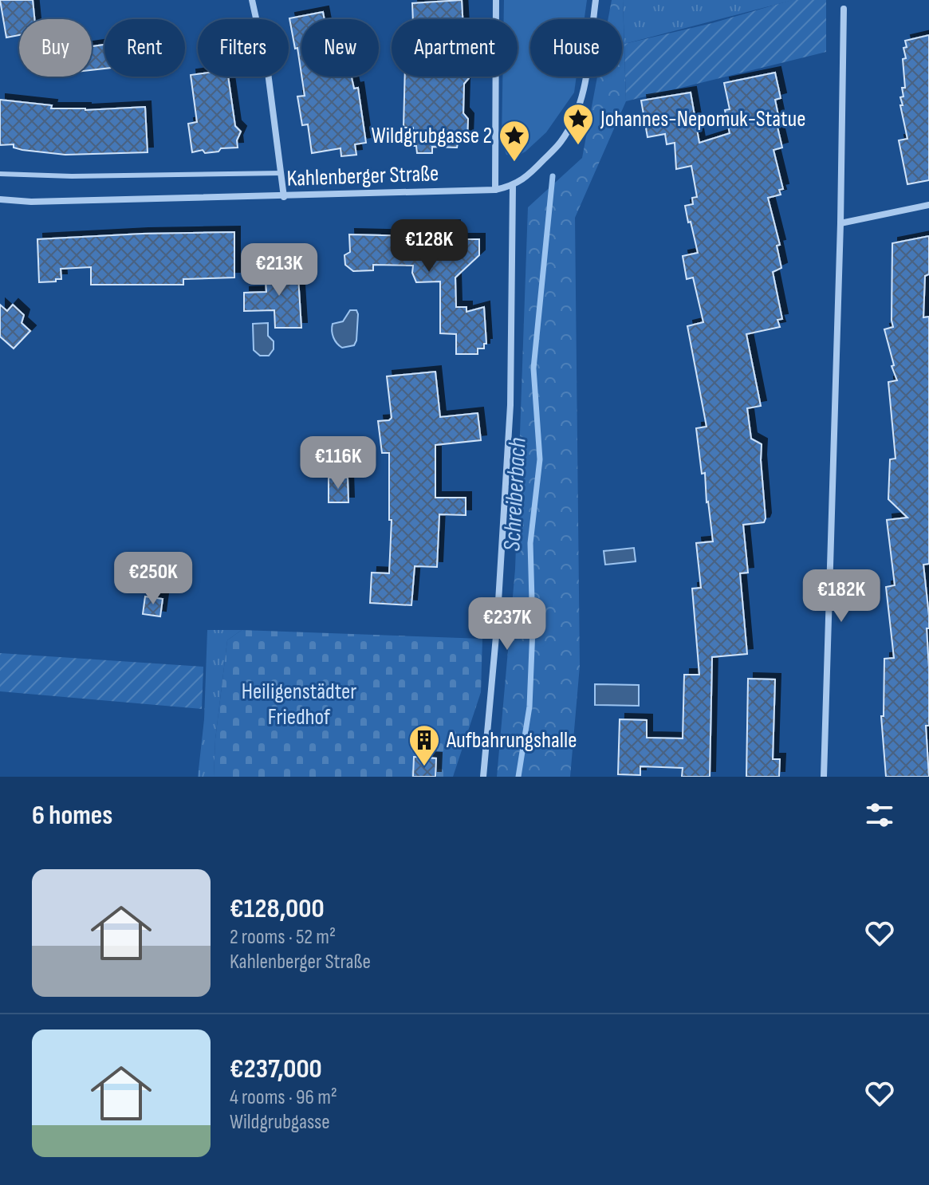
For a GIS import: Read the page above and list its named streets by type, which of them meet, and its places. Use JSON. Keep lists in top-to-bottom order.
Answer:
{
  "streets": {
    "street": ["Kahlenberger Straße"]
  },
  "water": ["Schreiberbach"],
  "parks": ["Heiligenstädter Friedhof"],
  "places": {
    "place": ["Johannes-Nepomuk-Statue", "Wildgrubgasse 2"],
    "building": ["Aufbahrungshalle"]
  },
  "page": {
    "chip": [
      "Buy",
      "Rent",
      "Filters",
      "New",
      "Apartment",
      "House"
    ],
    "price": [
      "€128K",
      "€213K",
      "€116K",
      "€250K",
      "€182K",
      "€237K"
    ],
    "heading": "6 homes",
    "list": [
      {
        "name": "€128,000",
        "note": "2 rooms · 52 m² · Kahlenberger Straße"
      },
      {
        "name": "€237,000",
        "note": "4 rooms · 96 m² · Wildgrubgasse"
      }
    ]
  }
}
